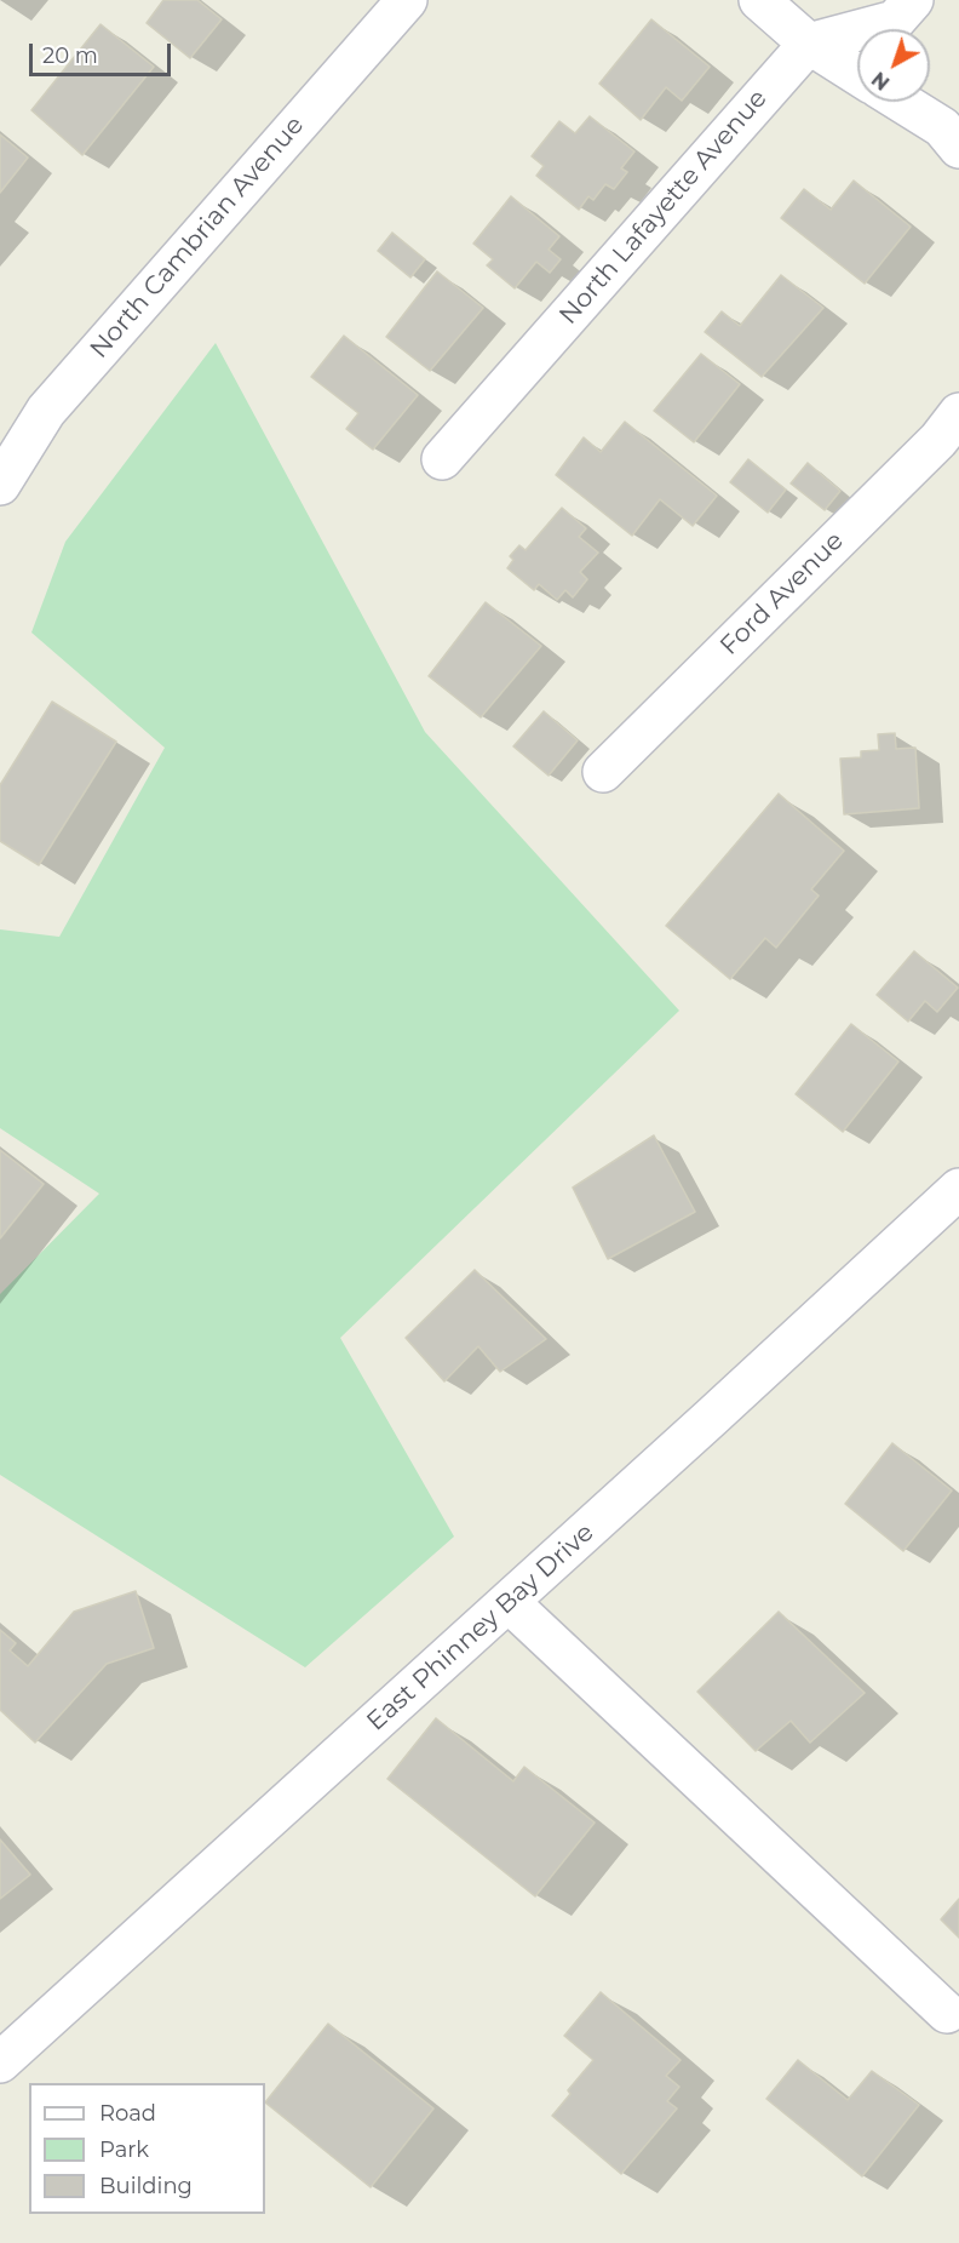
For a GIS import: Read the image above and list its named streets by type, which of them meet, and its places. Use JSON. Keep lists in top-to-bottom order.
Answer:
{
  "streets": {
    "street": [
      "North Lafayette Avenue",
      "North Cambrian Avenue",
      "Ford Avenue",
      "East Phinney Bay Drive"
    ]
  },
  "legend": ["Road", "Park", "Building"],
  "scale_bar": "20 m",
  "north": "bottom left"
}
